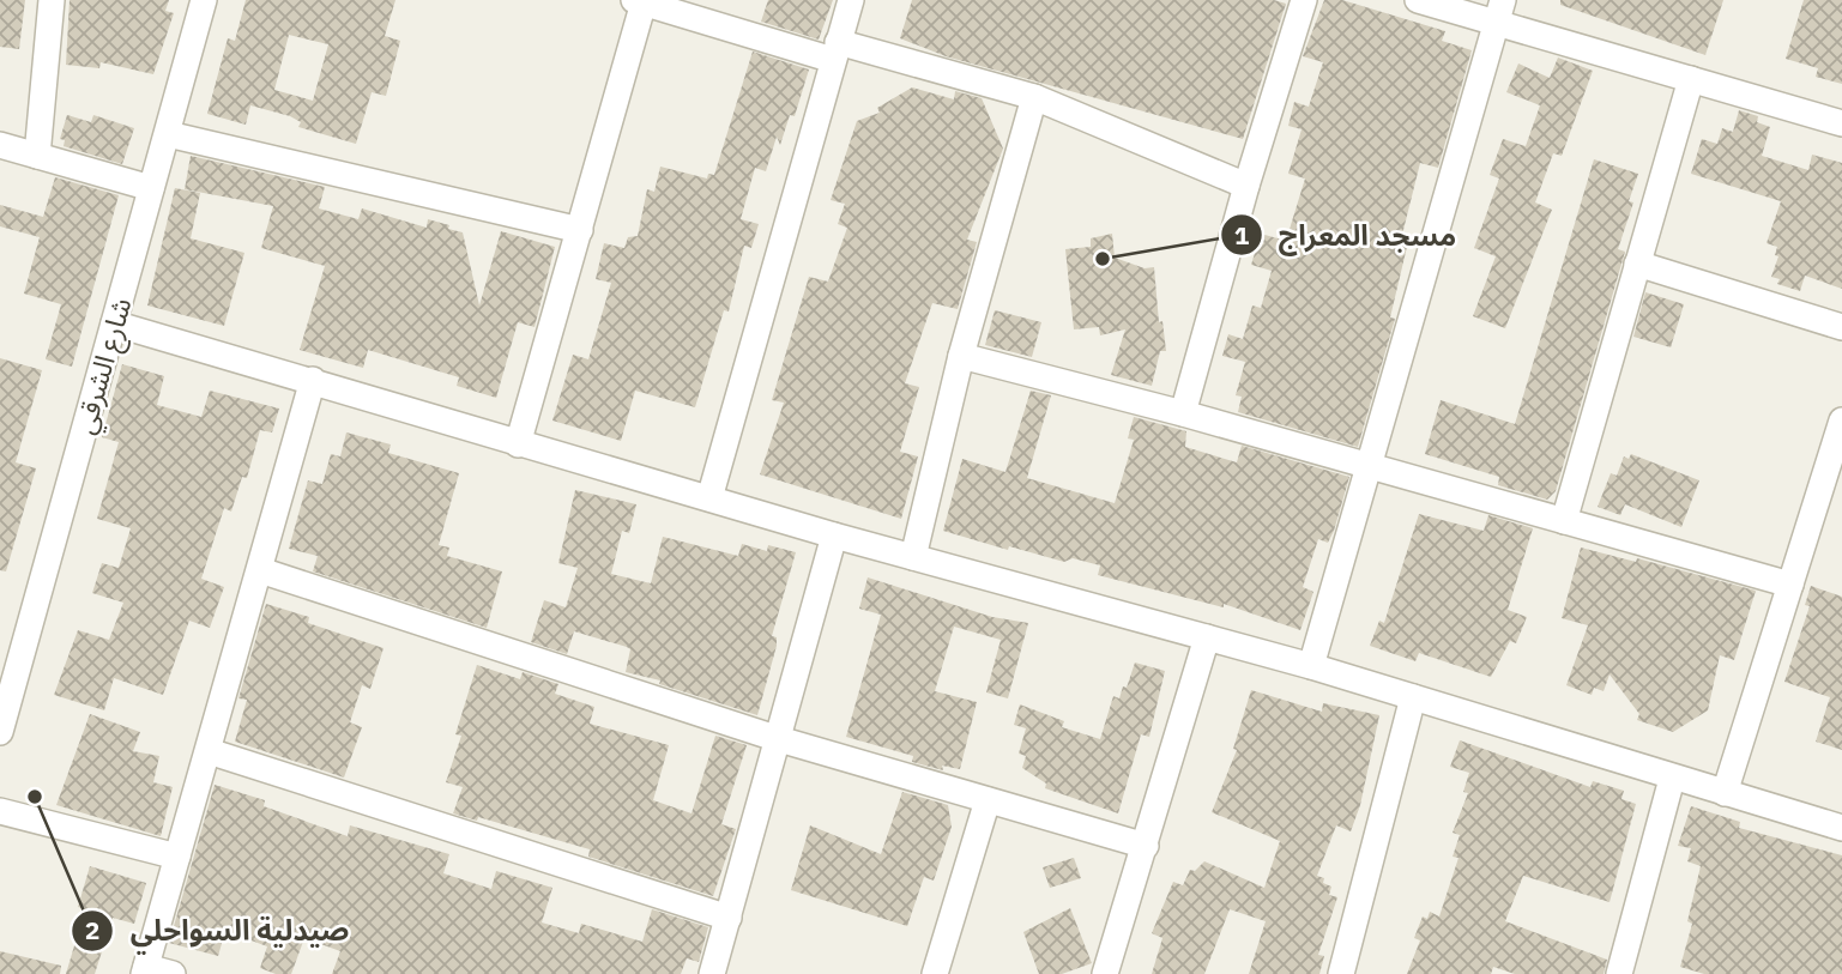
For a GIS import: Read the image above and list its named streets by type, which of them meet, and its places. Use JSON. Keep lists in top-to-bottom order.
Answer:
{
  "streets": {
    "street": ["شارع الشرقي"]
  },
  "places": ["مسجد المعراج", "صيدلية السواحلي"]
}
